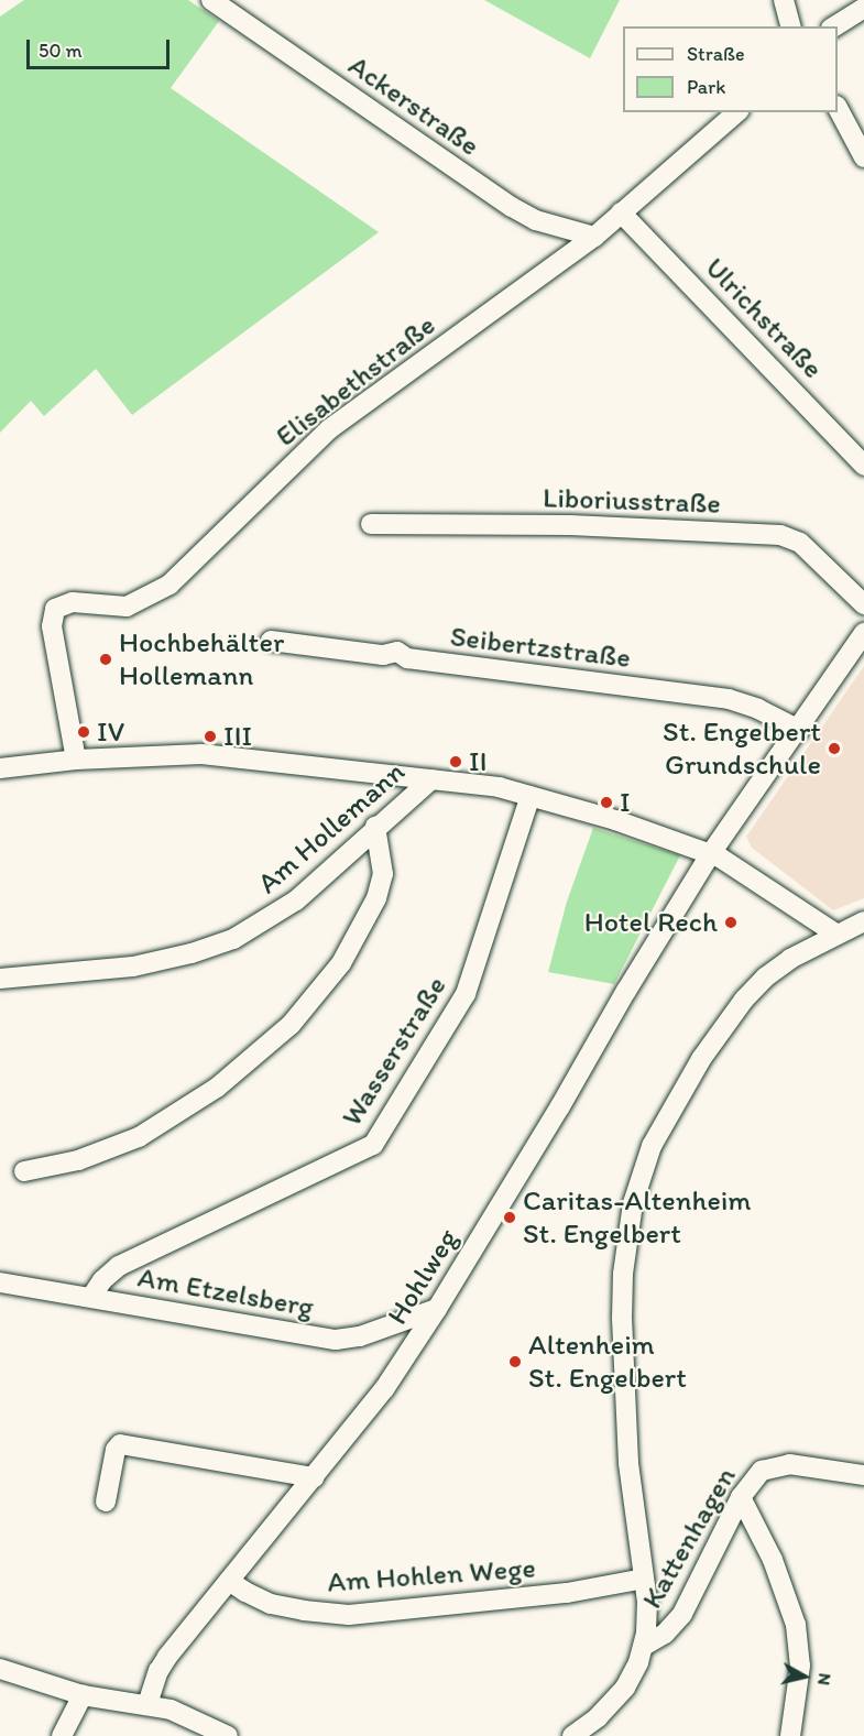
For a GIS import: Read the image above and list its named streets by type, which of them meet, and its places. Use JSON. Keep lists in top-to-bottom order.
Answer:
{
  "streets": {
    "street": [
      "Ackerstraße",
      "Ulrichstraße",
      "Elisabethstraße",
      "Liboriusstraße",
      "Seibertzstraße",
      "Am Hollemann",
      "Wasserstraße",
      "Hohlweg",
      "Am Etzelsberg",
      "Kattenhagen",
      "Am Hohlen Wege"
    ]
  },
  "crossings": [
    ["Ackerstraße", "Elisabethstraße"],
    ["Ulrichstraße", "Elisabethstraße"],
    ["Seibertzstraße", "Hohlweg"],
    ["Wasserstraße", "Am Etzelsberg"],
    ["Hohlweg", "Am Etzelsberg"],
    ["Hohlweg", "Am Hohlen Wege"]
  ],
  "places": [
    "Hochbehälter Hollemann",
    "IV",
    "III",
    "St. Engelbert Grundschule",
    "II",
    "I",
    "Hotel Rech",
    "Caritas-Altenheim St. Engelbert",
    "Altenheim St. Engelbert"
  ],
  "legend": ["Straße", "Park"],
  "scale_bar": "50 m",
  "north": "right"
}
